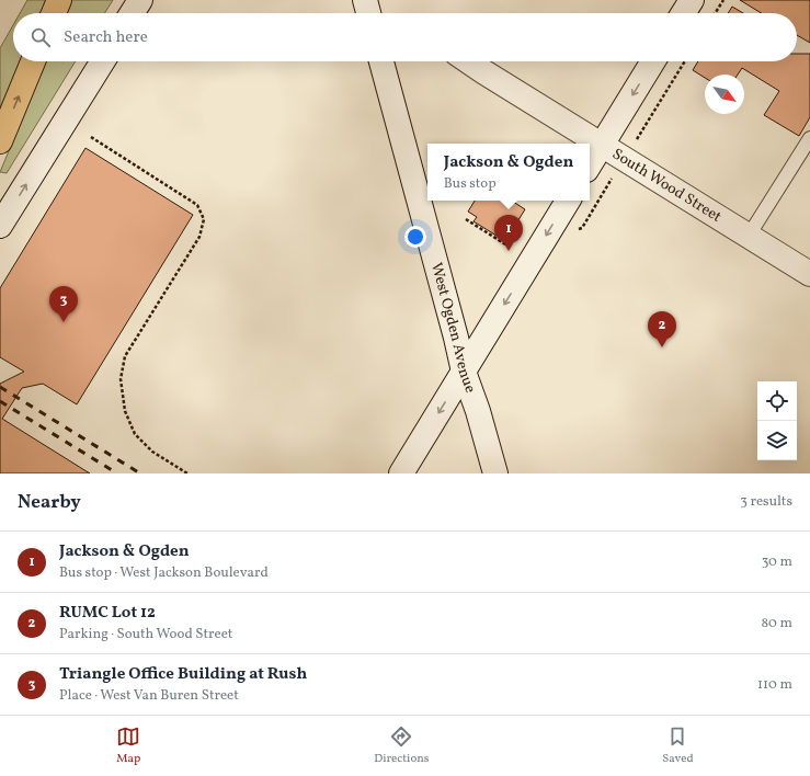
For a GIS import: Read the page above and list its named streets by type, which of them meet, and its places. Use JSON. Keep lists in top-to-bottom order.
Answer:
{
  "streets": {
    "street": ["South Wood Street", "West Ogden Avenue"]
  },
  "north": "bottom right",
  "page": {
    "search": "Search here",
    "popup": ["Jackson & Ogden", "Bus stop"],
    "pins": ["1", "3", "2"],
    "heading": ["Nearby", "3 results"],
    "list": [
      {
        "mark": "1",
        "name": "Jackson & Ogden",
        "note": "Bus stop · West Jackson Boulevard",
        "value": "30 m"
      },
      {
        "mark": "2",
        "name": "RUMC Lot 12",
        "note": "Parking · South Wood Street",
        "value": "80 m"
      },
      {
        "mark": "3",
        "name": "Triangle Office Building at Rush",
        "note": "Place · West Van Buren Street",
        "value": "110 m"
      }
    ],
    "nav": ["Map", "Directions", "Saved"]
  }
}
